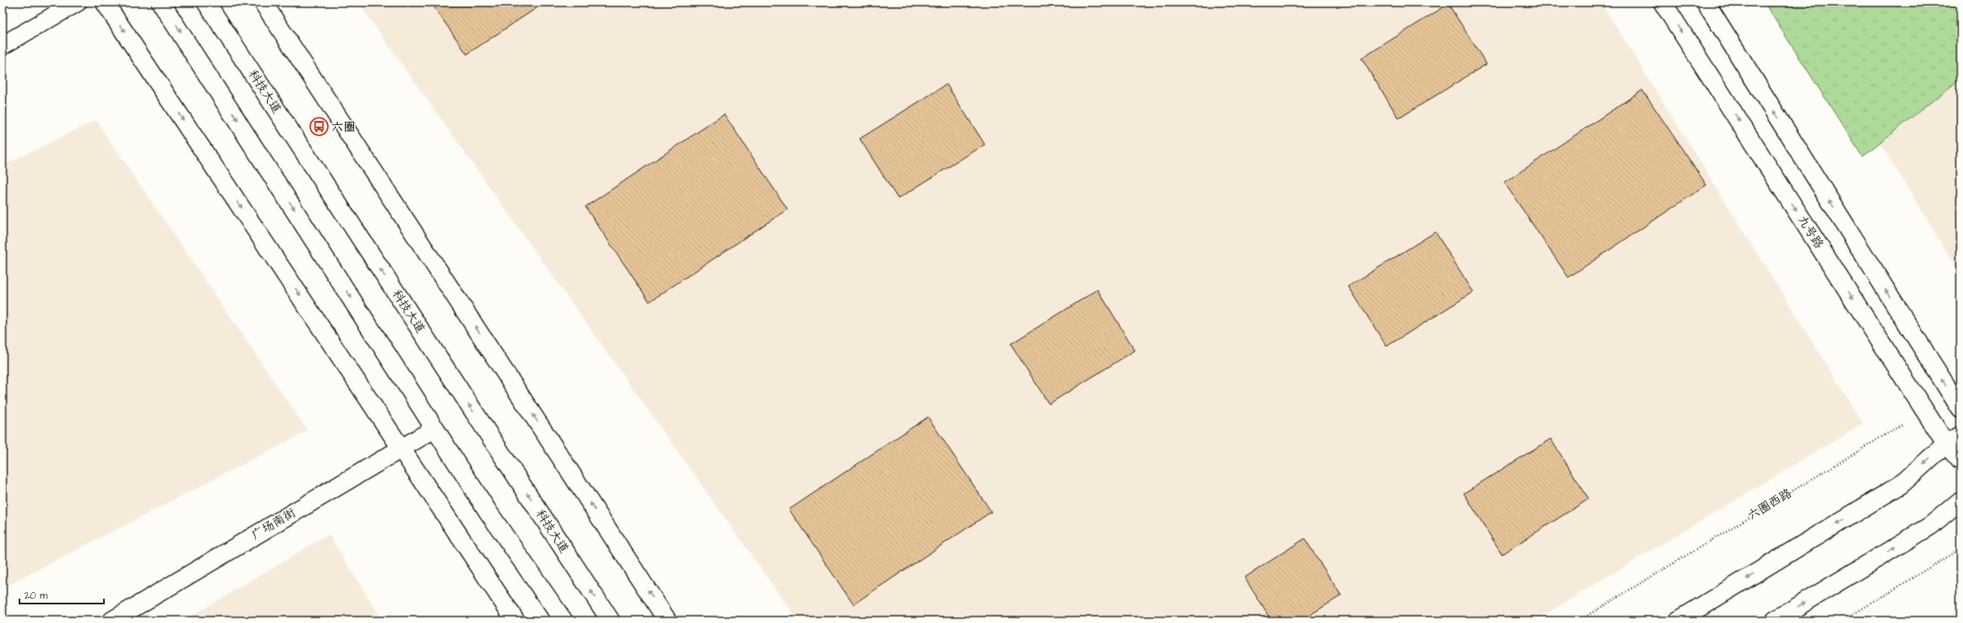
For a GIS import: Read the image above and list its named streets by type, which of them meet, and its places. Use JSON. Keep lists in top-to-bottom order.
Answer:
{
  "streets": {
    "street": ["科技大道", "九号路", "广场南街"],
    "path": ["六圈西路"]
  },
  "crossings": [
    ["九号路", "六圈西路"]
  ],
  "places": {
    "bus stop": ["六圈"]
  },
  "scale_bar": "20 m"
}
